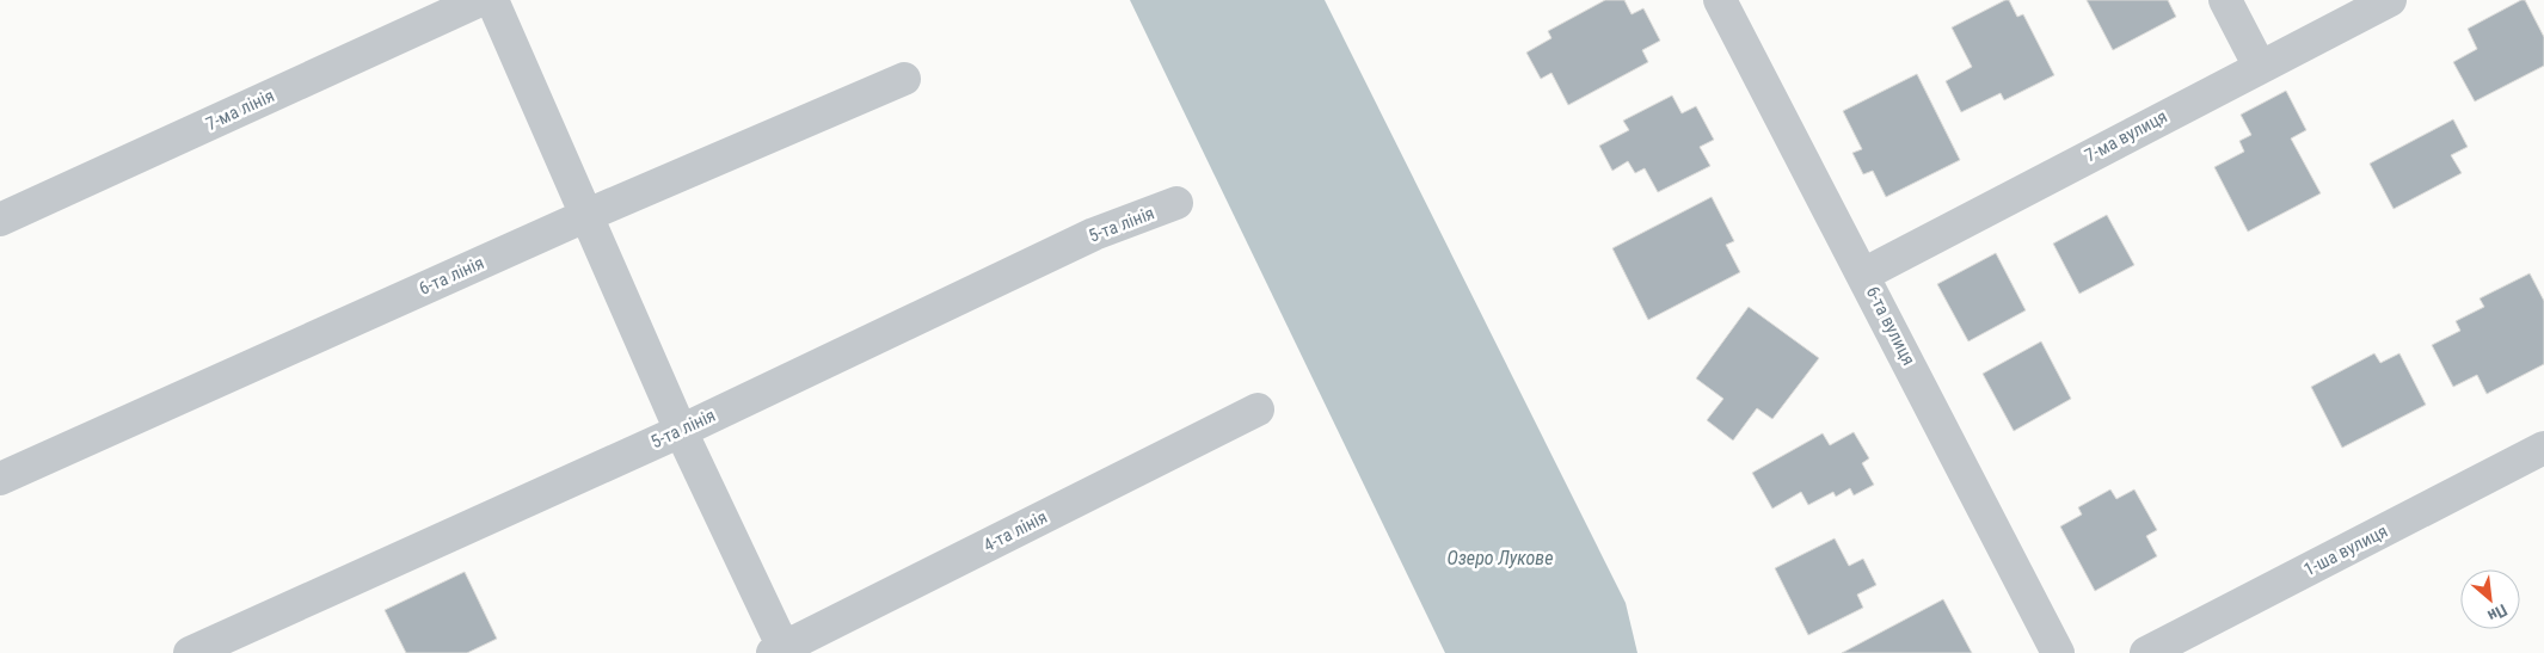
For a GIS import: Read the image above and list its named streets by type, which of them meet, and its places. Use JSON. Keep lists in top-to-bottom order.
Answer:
{
  "streets": {
    "street": [
      "7-ма лінія",
      "7-ма вулиця",
      "5-та лінія",
      "6-та лінія",
      "6-та вулиця",
      "4-та лінія",
      "1-ша вулиця"
    ]
  },
  "crossings": [
    ["7-ма вулиця", "6-та вулиця"]
  ],
  "water": ["Озеро Лукове"],
  "north": "bottom right"
}
